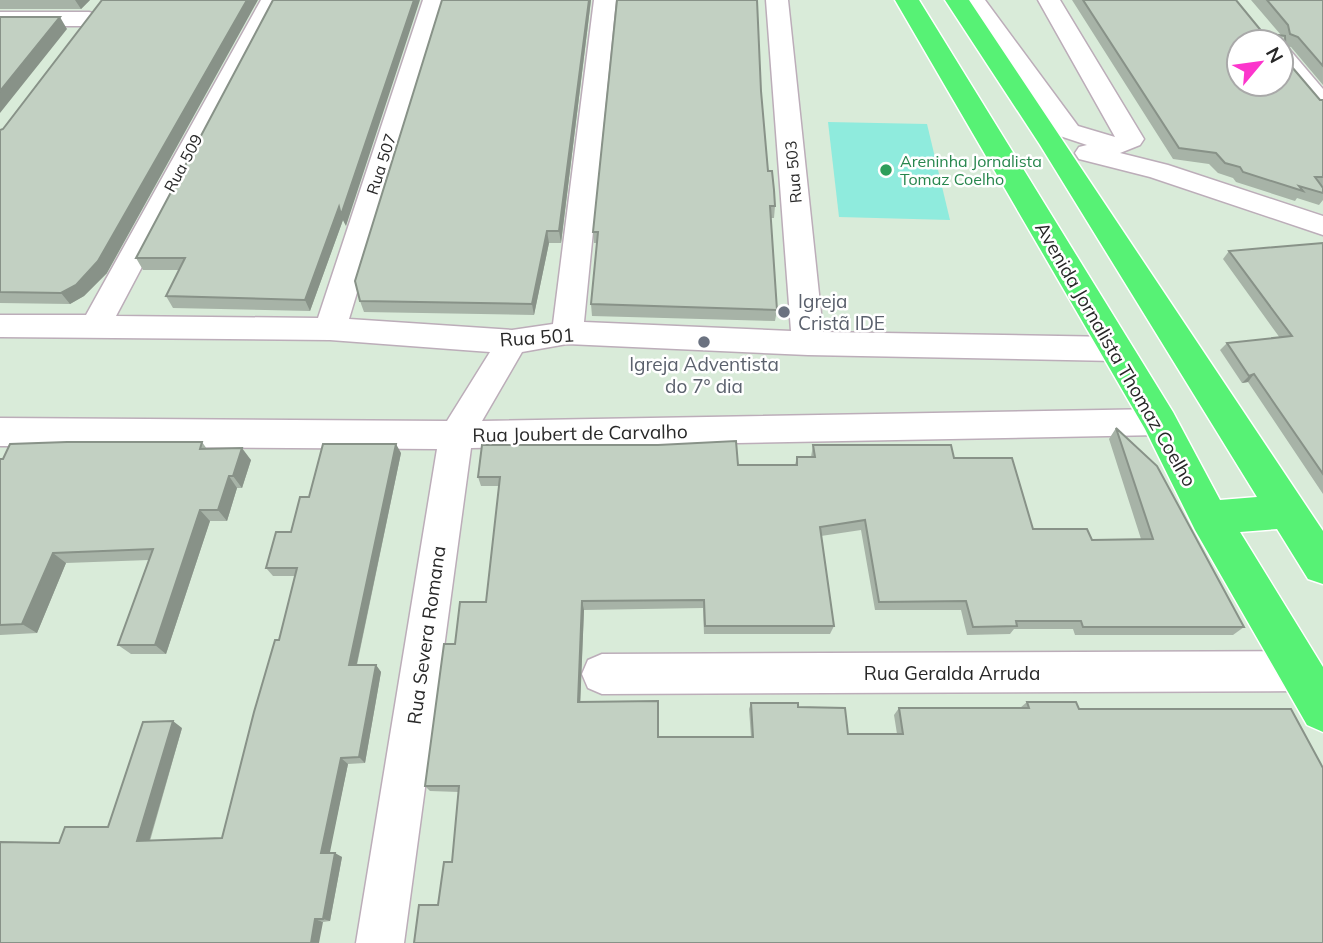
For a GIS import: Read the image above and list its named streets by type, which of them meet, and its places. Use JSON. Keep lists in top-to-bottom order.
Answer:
{
  "streets": {
    "main road": ["Avenida Jornalista Thomaz Coelho"],
    "street": [
      "Rua 509",
      "Rua 507",
      "Rua 503",
      "Rua 501",
      "Rua Joubert de Carvalho",
      "Rua Severa Romana",
      "Rua Geralda Arruda"
    ]
  },
  "crossings": [
    ["Rua 509", "Rua 501"],
    ["Rua 507", "Rua 501"],
    ["Rua 503", "Rua 501"],
    ["Rua 501", "Avenida Jornalista Thomaz Coelho"],
    ["Rua 501", "Rua Severa Romana"],
    ["Avenida Jornalista Thomaz Coelho", "Rua Joubert de Carvalho"],
    ["Avenida Jornalista Thomaz Coelho", "Rua Geralda Arruda"],
    ["Rua Joubert de Carvalho", "Rua Severa Romana"]
  ],
  "places": ["Areninha Jornalista Tomaz Coelho", "Igreja Cristã IDE", "Igreja Adventista do 7° dia"],
  "north": "top right"
}
